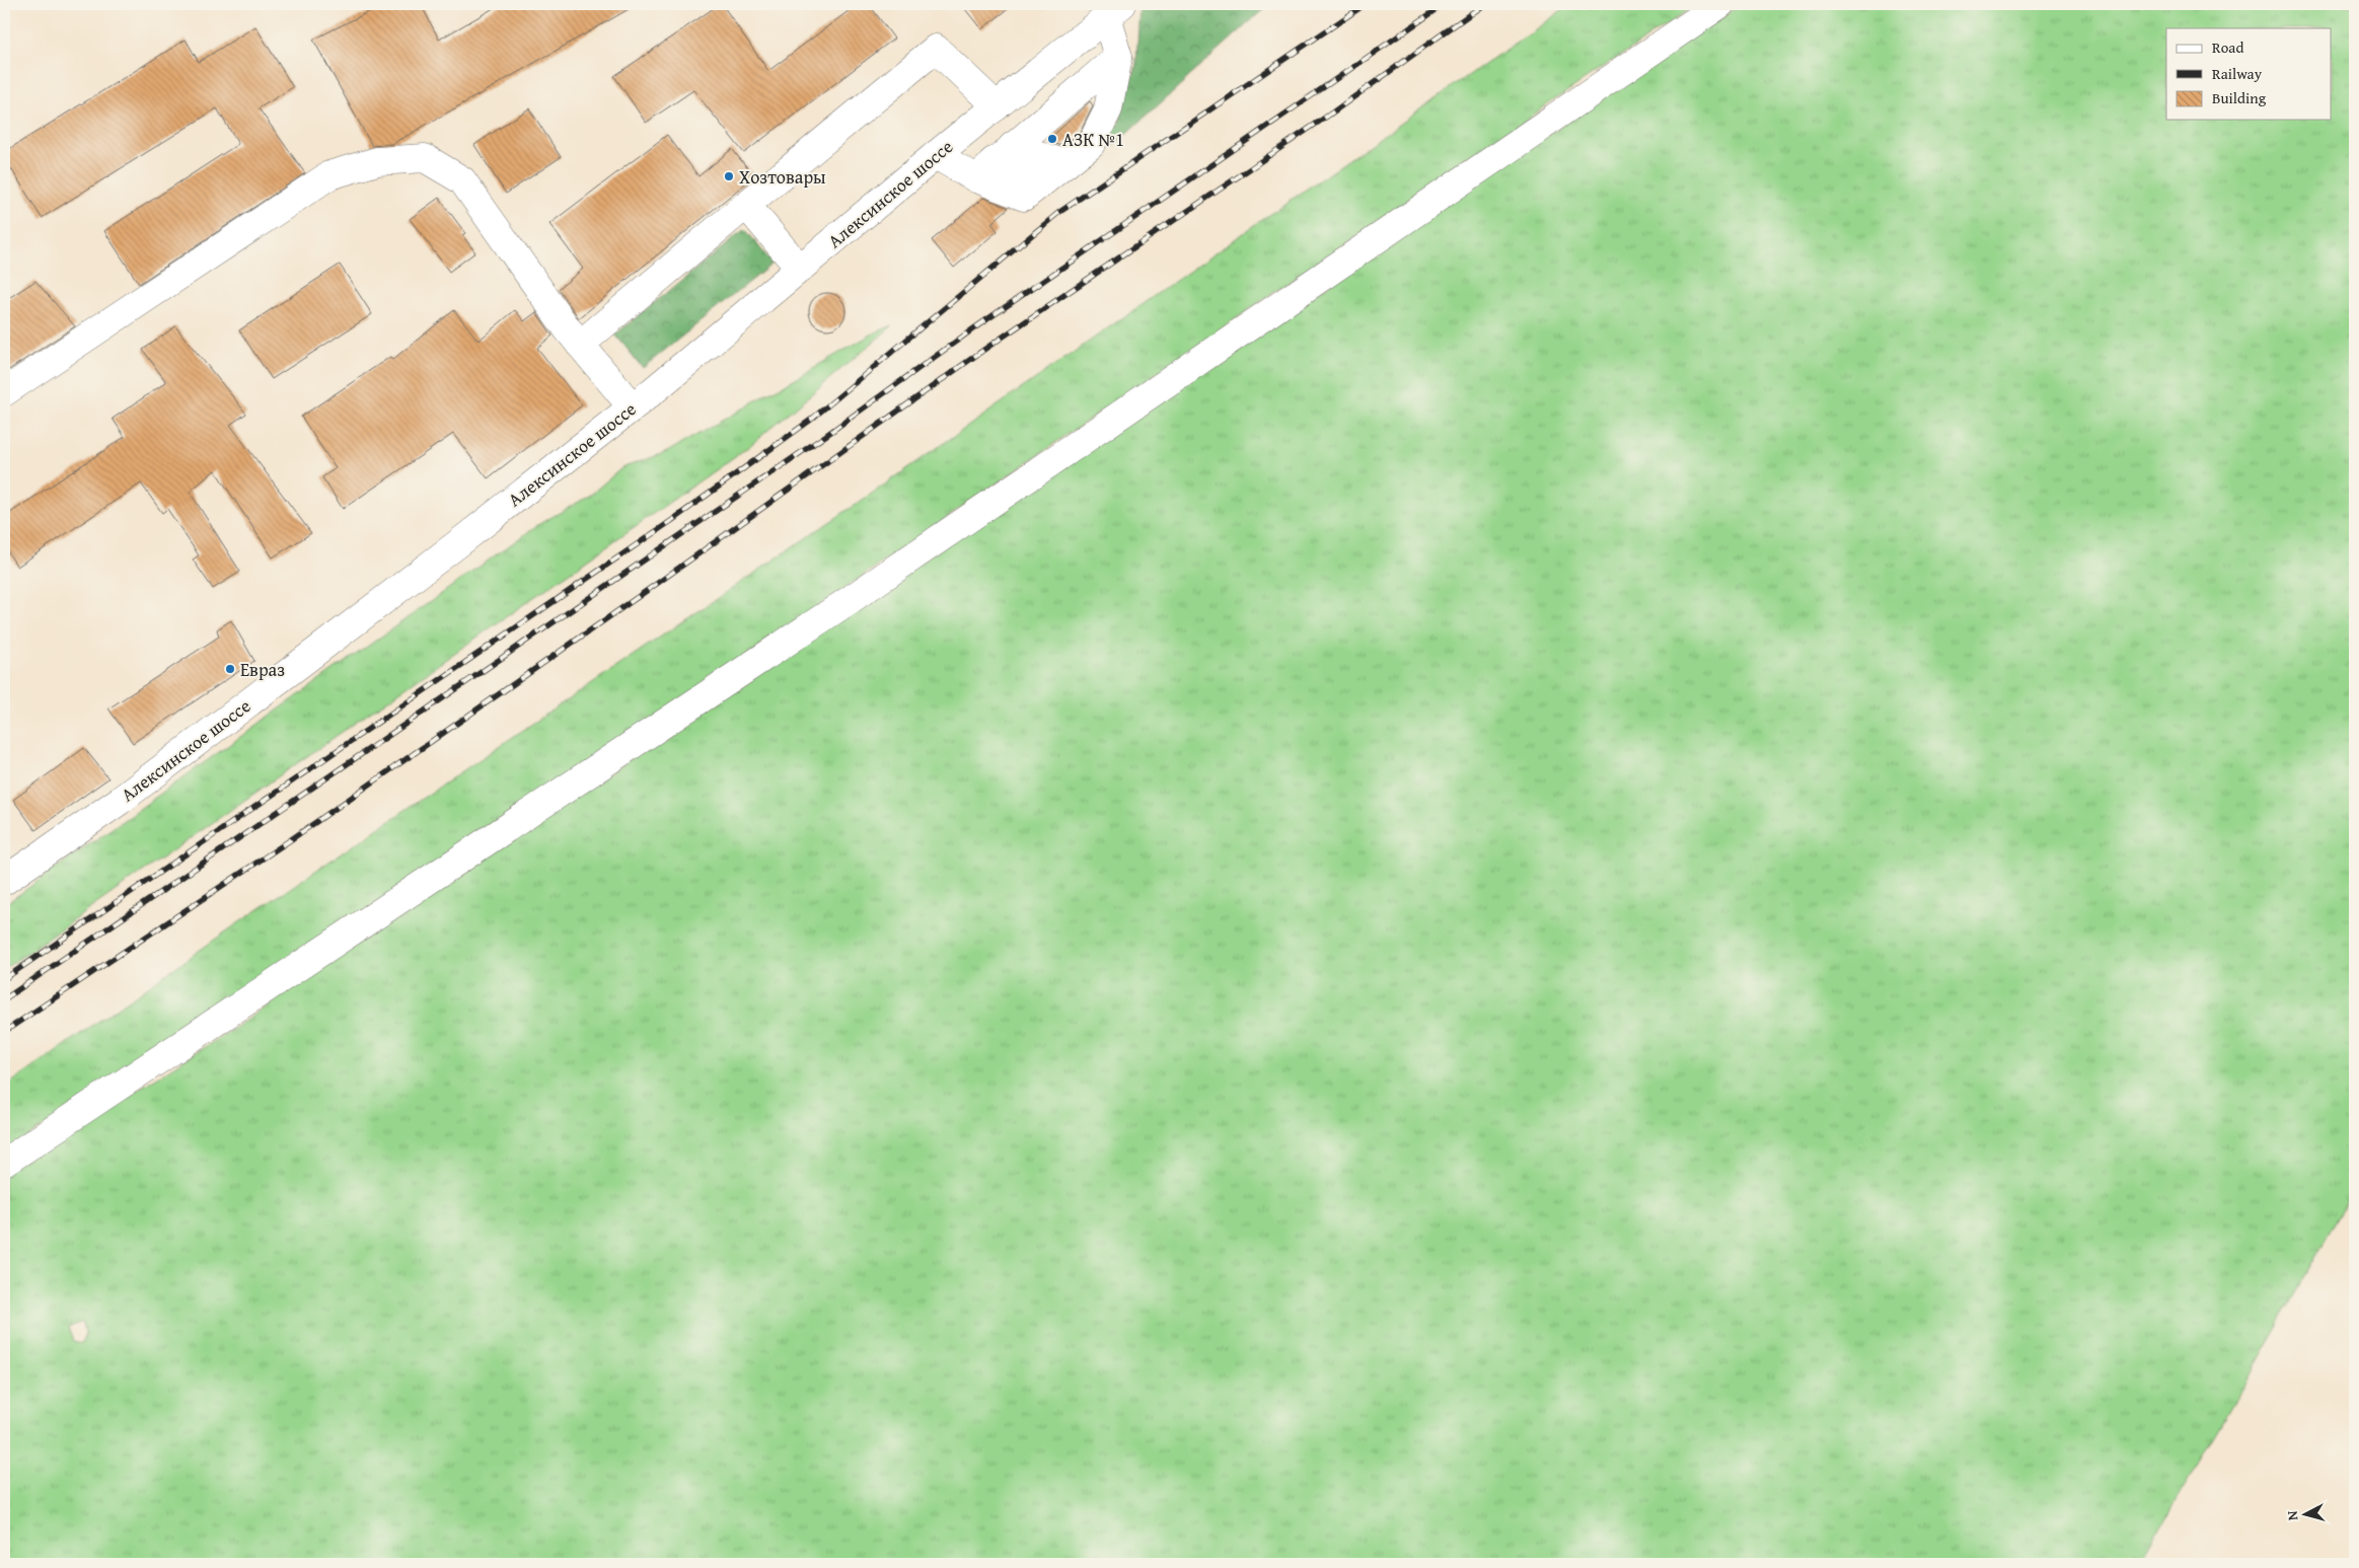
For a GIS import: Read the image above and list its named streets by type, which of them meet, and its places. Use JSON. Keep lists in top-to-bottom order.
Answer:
{
  "streets": {
    "main road": ["Алексинское шоссе"]
  },
  "places": ["АЗК №1", "Хозтовары", "Евраз"],
  "legend": ["Road", "Railway", "Building"],
  "north": "left"
}
